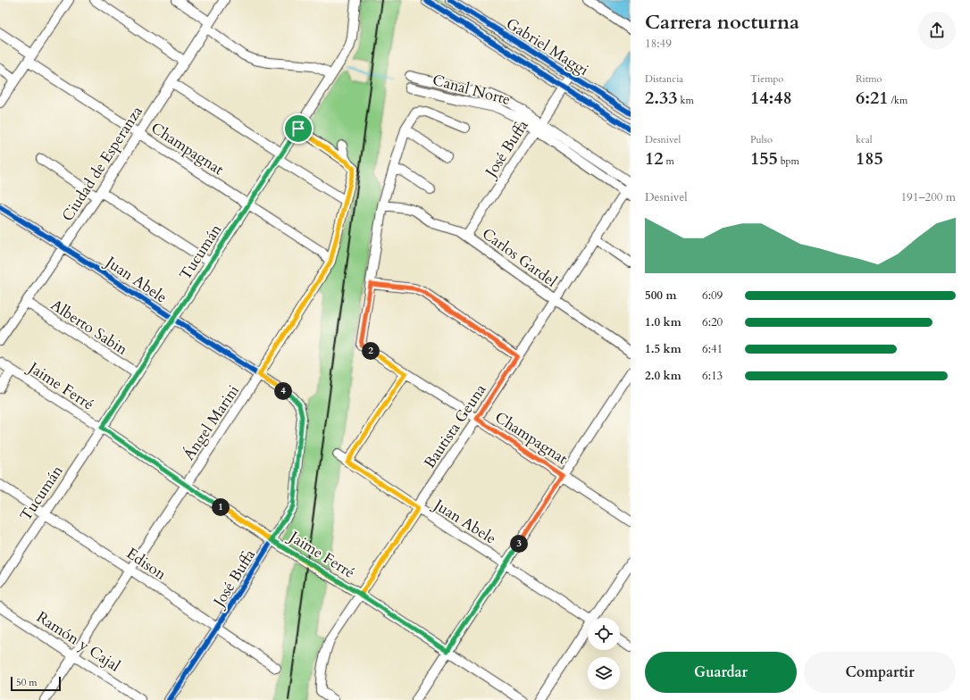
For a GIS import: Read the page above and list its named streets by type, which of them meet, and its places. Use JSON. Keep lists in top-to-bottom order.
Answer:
{
  "streets": {
    "street": [
      "Gabriel Maggi",
      "Canal Norte",
      "Champagnat",
      "José Buffa",
      "Ciudad de Esperanza",
      "Tucumán",
      "Carlos Gardel",
      "Juan Abele",
      "Alberto Sabin",
      "Jaime Ferré",
      "Ángel Marini",
      "Bautista Geuna",
      "Edison",
      "Ramón y Cajal"
    ]
  },
  "crossings": [
    ["Gabriel Maggi", "José Buffa"],
    ["Canal Norte", "José Buffa"],
    ["Canal Norte", "Bautista Geuna"],
    ["Champagnat", "Ciudad de Esperanza"],
    ["Champagnat", "Tucumán"],
    ["Champagnat", "Ángel Marini"],
    ["Champagnat", "Bautista Geuna"],
    ["José Buffa", "Carlos Gardel"],
    ["José Buffa", "Juan Abele"],
    ["José Buffa", "Jaime Ferré"],
    ["José Buffa", "Edison"],
    ["Ciudad de Esperanza", "Juan Abele"],
    ["Ciudad de Esperanza", "Alberto Sabin"],
    ["Tucumán", "Juan Abele"],
    ["Tucumán", "Alberto Sabin"],
    ["Tucumán", "Jaime Ferré"],
    ["Tucumán", "Edison"],
    ["Carlos Gardel", "Bautista Geuna"],
    ["Juan Abele", "Ángel Marini"],
    ["Juan Abele", "Bautista Geuna"],
    ["Jaime Ferré", "Ángel Marini"],
    ["Jaime Ferré", "Bautista Geuna"],
    ["Ángel Marini", "Edison"],
    ["Ángel Marini", "Ramón y Cajal"]
  ],
  "scale_bar": "50 m",
  "page": {
    "heading": ["Carrera nocturna", "18:49"],
    "stats": [
      ["Distancia", "2.33 km"],
      ["Tiempo", "14:48"],
      ["Ritmo", "6:21 /km"],
      ["Desnivel", "12 m"],
      ["Pulso", "155 bpm"],
      ["kcal", "185"]
    ],
    "chart": ["Desnivel", "191–200 m"],
    "list": [
      {
        "name": "500 m",
        "note": "6:09"
      },
      {
        "name": "1.0 km",
        "note": "6:20"
      },
      {
        "name": "1.5 km",
        "note": "6:41"
      },
      {
        "name": "2.0 km",
        "note": "6:13"
      }
    ],
    "pins": [
      "2",
      "4",
      "1",
      "3"
    ],
    "buttons": ["Guardar", "Compartir"],
    "scale": "50 m"
  }
}
